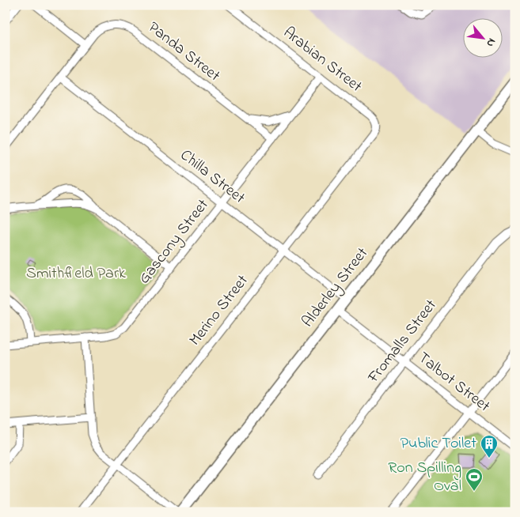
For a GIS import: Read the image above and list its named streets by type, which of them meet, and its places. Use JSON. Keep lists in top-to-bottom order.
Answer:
{
  "streets": {
    "street": [
      "Panda Street",
      "Arabian Street",
      "Chilla Street",
      "Gascony Street",
      "Alderley Street",
      "Merino Street",
      "Fromalls Street",
      "Talbot Street"
    ]
  },
  "crossings": [
    ["Panda Street", "Chilla Street"],
    ["Panda Street", "Gascony Street"],
    ["Arabian Street", "Gascony Street"],
    ["Arabian Street", "Merino Street"],
    ["Chilla Street", "Gascony Street"],
    ["Chilla Street", "Alderley Street"],
    ["Chilla Street", "Merino Street"],
    ["Alderley Street", "Talbot Street"],
    ["Fromalls Street", "Talbot Street"]
  ],
  "parks": ["Smithfield Park"],
  "places": {
    "building": ["Public Toilet"],
    "sports": ["Ron Spilling Oval"]
  },
  "north": "bottom right"
}
